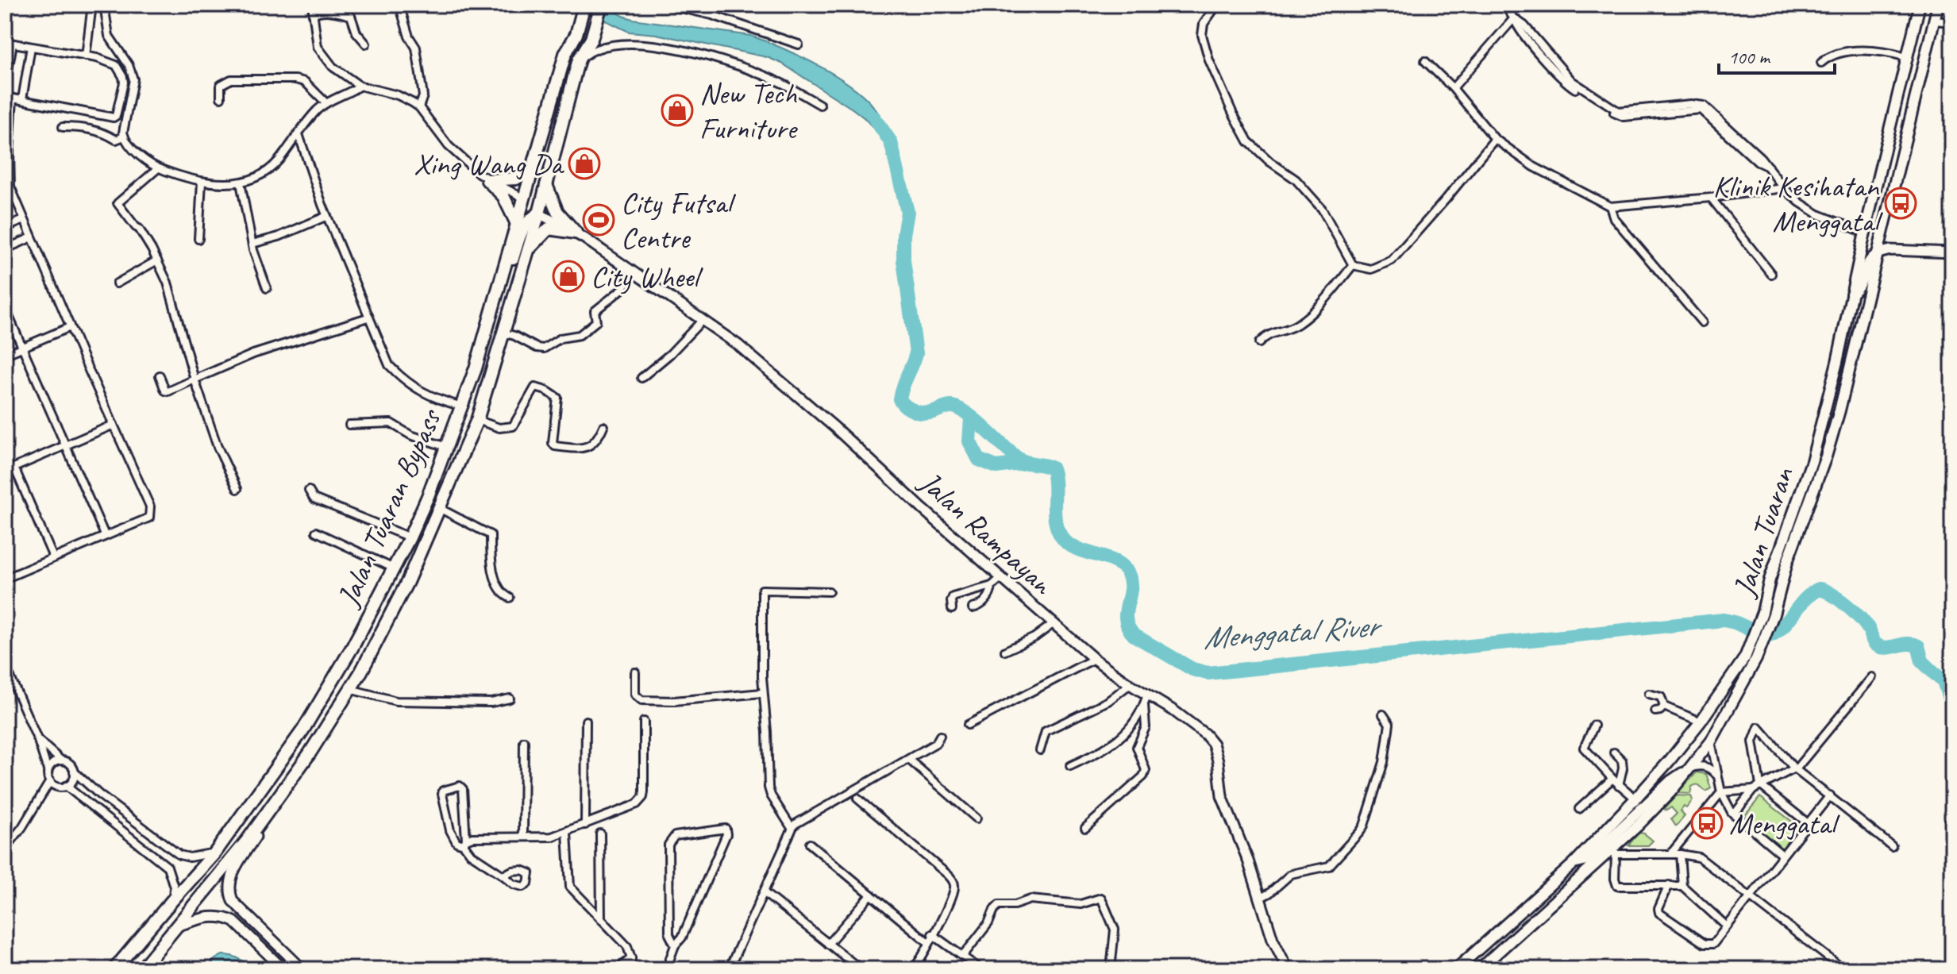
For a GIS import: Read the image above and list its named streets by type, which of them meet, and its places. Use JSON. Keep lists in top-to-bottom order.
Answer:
{
  "streets": {
    "highway": ["Jalan Tuaran Bypass"],
    "main road": ["Jalan Tuaran"],
    "street": ["Jalan Rampayan"]
  },
  "crossings": [
    ["Jalan Tuaran Bypass", "Jalan Rampayan"]
  ],
  "water": ["Menggatal River"],
  "places": {
    "shop": ["New Tech Furniture", "Xing Wang Da", "City Wheel"],
    "bus stop": ["Klinik Kesihatan Menggatal", "Menggatal"],
    "sports": ["City Futsal Centre"]
  },
  "scale_bar": "100 m"
}
